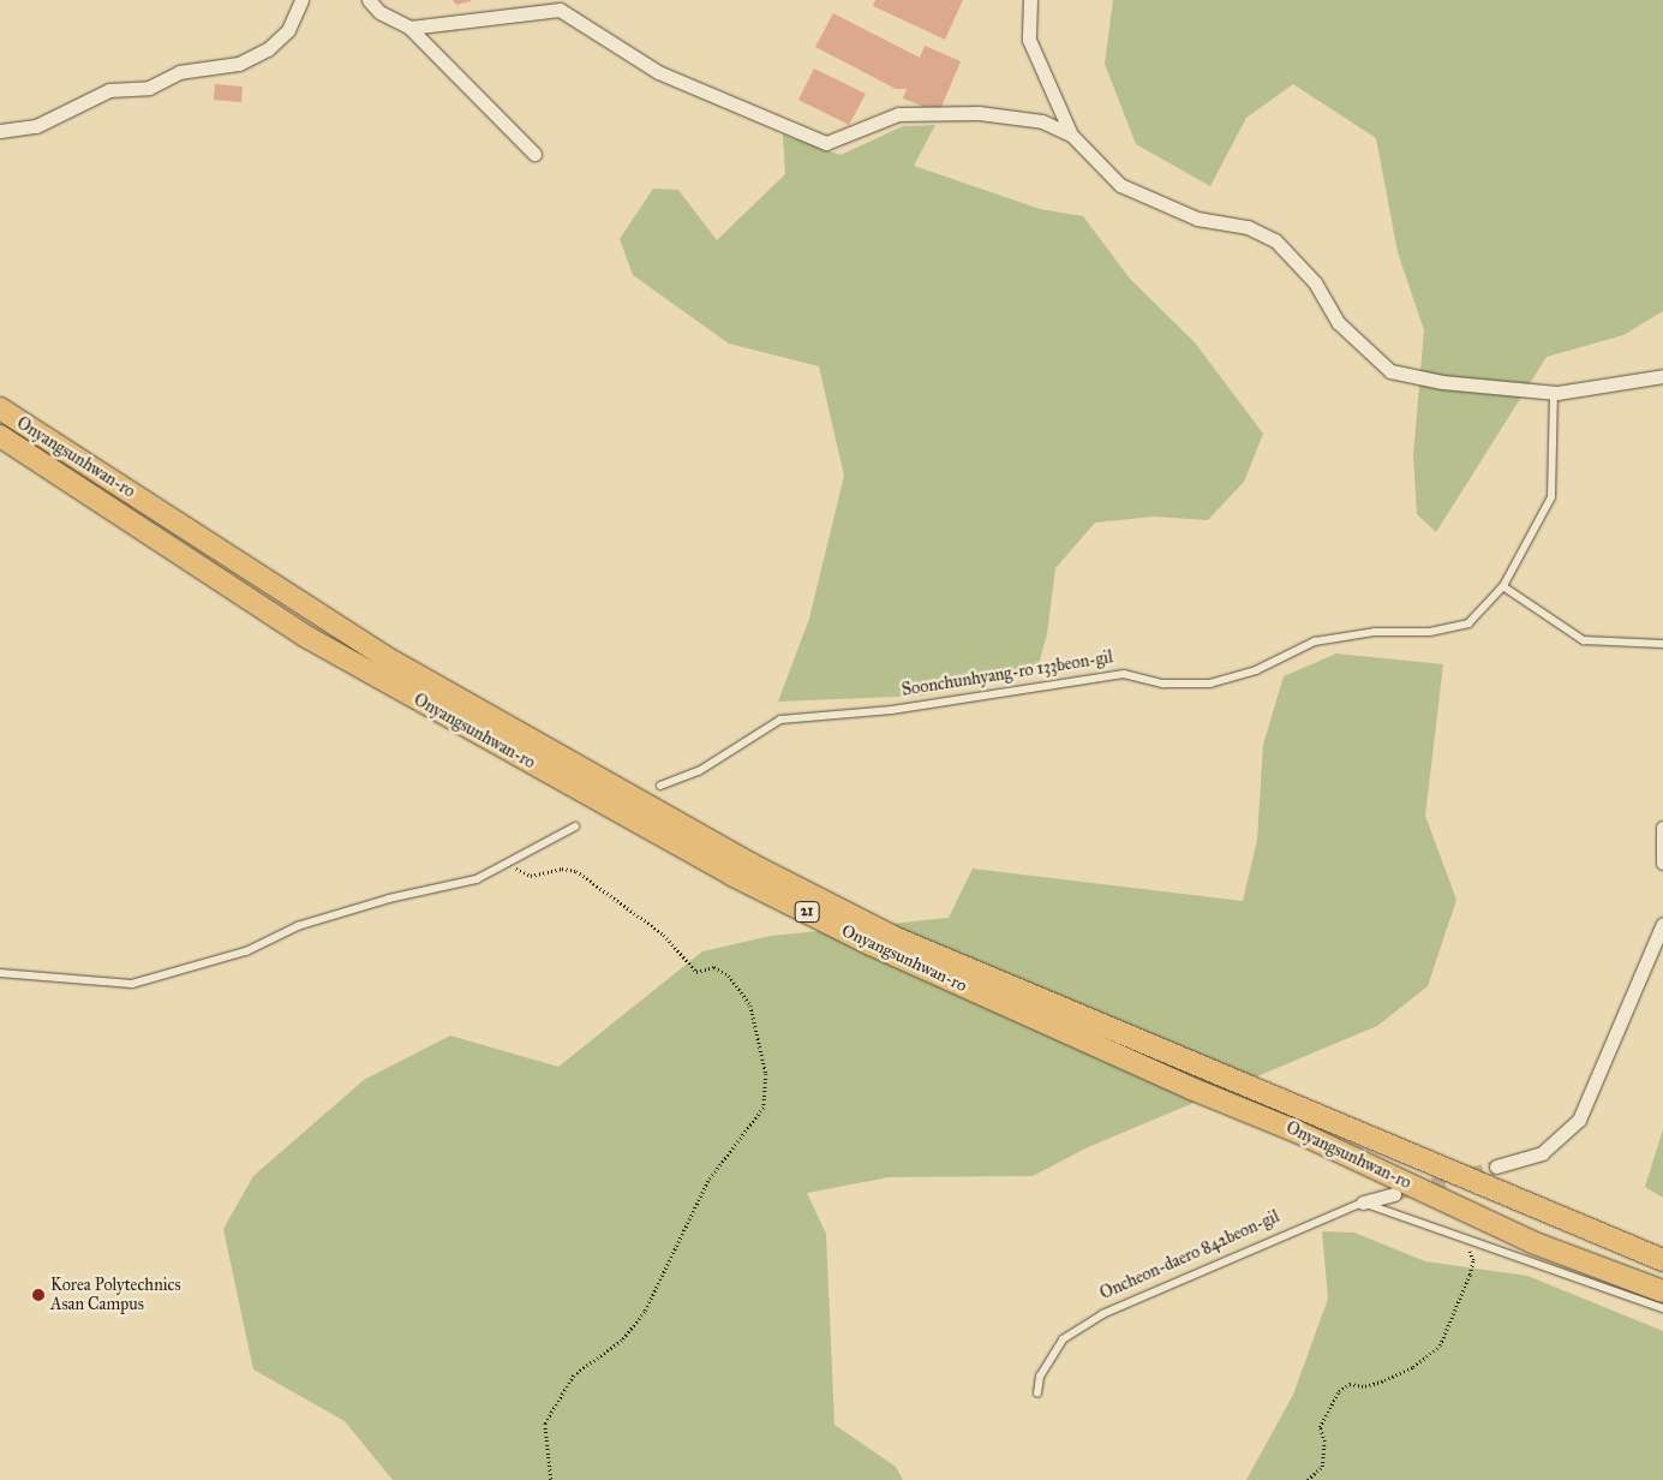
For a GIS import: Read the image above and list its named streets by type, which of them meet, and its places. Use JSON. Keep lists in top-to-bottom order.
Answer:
{
  "streets": {
    "highway": ["Onyangsunhwan-ro", "21"],
    "street": ["Oncheon-daero 842beon-gil"],
    "lane": ["Soonchunhyang-ro 133beon-gil"]
  },
  "places": ["Korea Polytechnics Asan Campus"]
}
